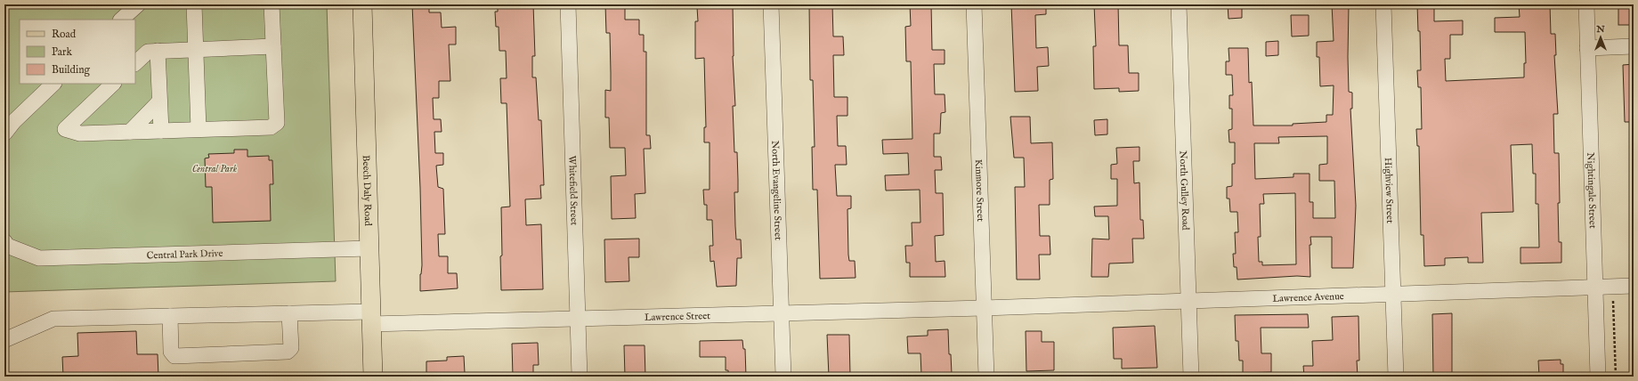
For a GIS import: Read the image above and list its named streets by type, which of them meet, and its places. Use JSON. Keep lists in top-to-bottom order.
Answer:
{
  "streets": {
    "main road": ["Beech Daly Road"],
    "street": [
      "Whitefield Street",
      "North Evangeline Street",
      "Kinmore Street",
      "North Gulley Road",
      "Highview Street",
      "Nightingale Street",
      "Central Park Drive",
      "Lawrence Avenue",
      "Lawrence Street"
    ]
  },
  "crossings": [
    ["Beech Daly Road", "Central Park Drive"],
    ["Beech Daly Road", "Lawrence Street"],
    ["Whitefield Street", "Lawrence Street"],
    ["North Evangeline Street", "Lawrence Street"],
    ["Kinmore Street", "Lawrence Avenue"],
    ["Kinmore Street", "Lawrence Street"],
    ["North Gulley Road", "Lawrence Avenue"],
    ["Highview Street", "Lawrence Avenue"],
    ["Nightingale Street", "Lawrence Avenue"],
    ["Lawrence Avenue", "Lawrence Street"]
  ],
  "parks": ["Central Park"],
  "legend": ["Road", "Park", "Building"],
  "north": "top"
}
